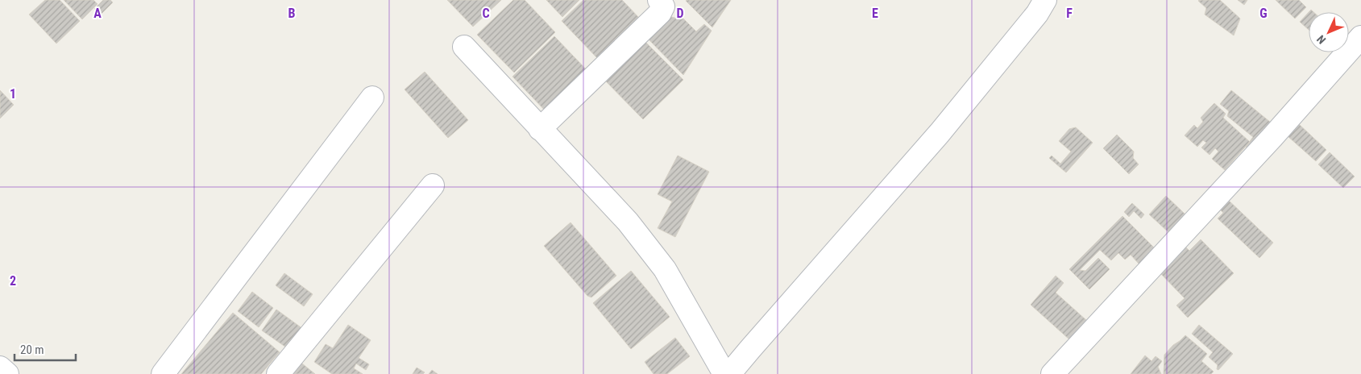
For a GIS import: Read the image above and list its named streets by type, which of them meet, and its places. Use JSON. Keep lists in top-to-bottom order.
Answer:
{
  "scale_bar": "20 m",
  "north": "bottom left",
  "grid": {
    "columns": [
      "A",
      "B",
      "C",
      "D",
      "E",
      "F",
      "G"
    ],
    "rows": ["1", "2"]
  }
}
